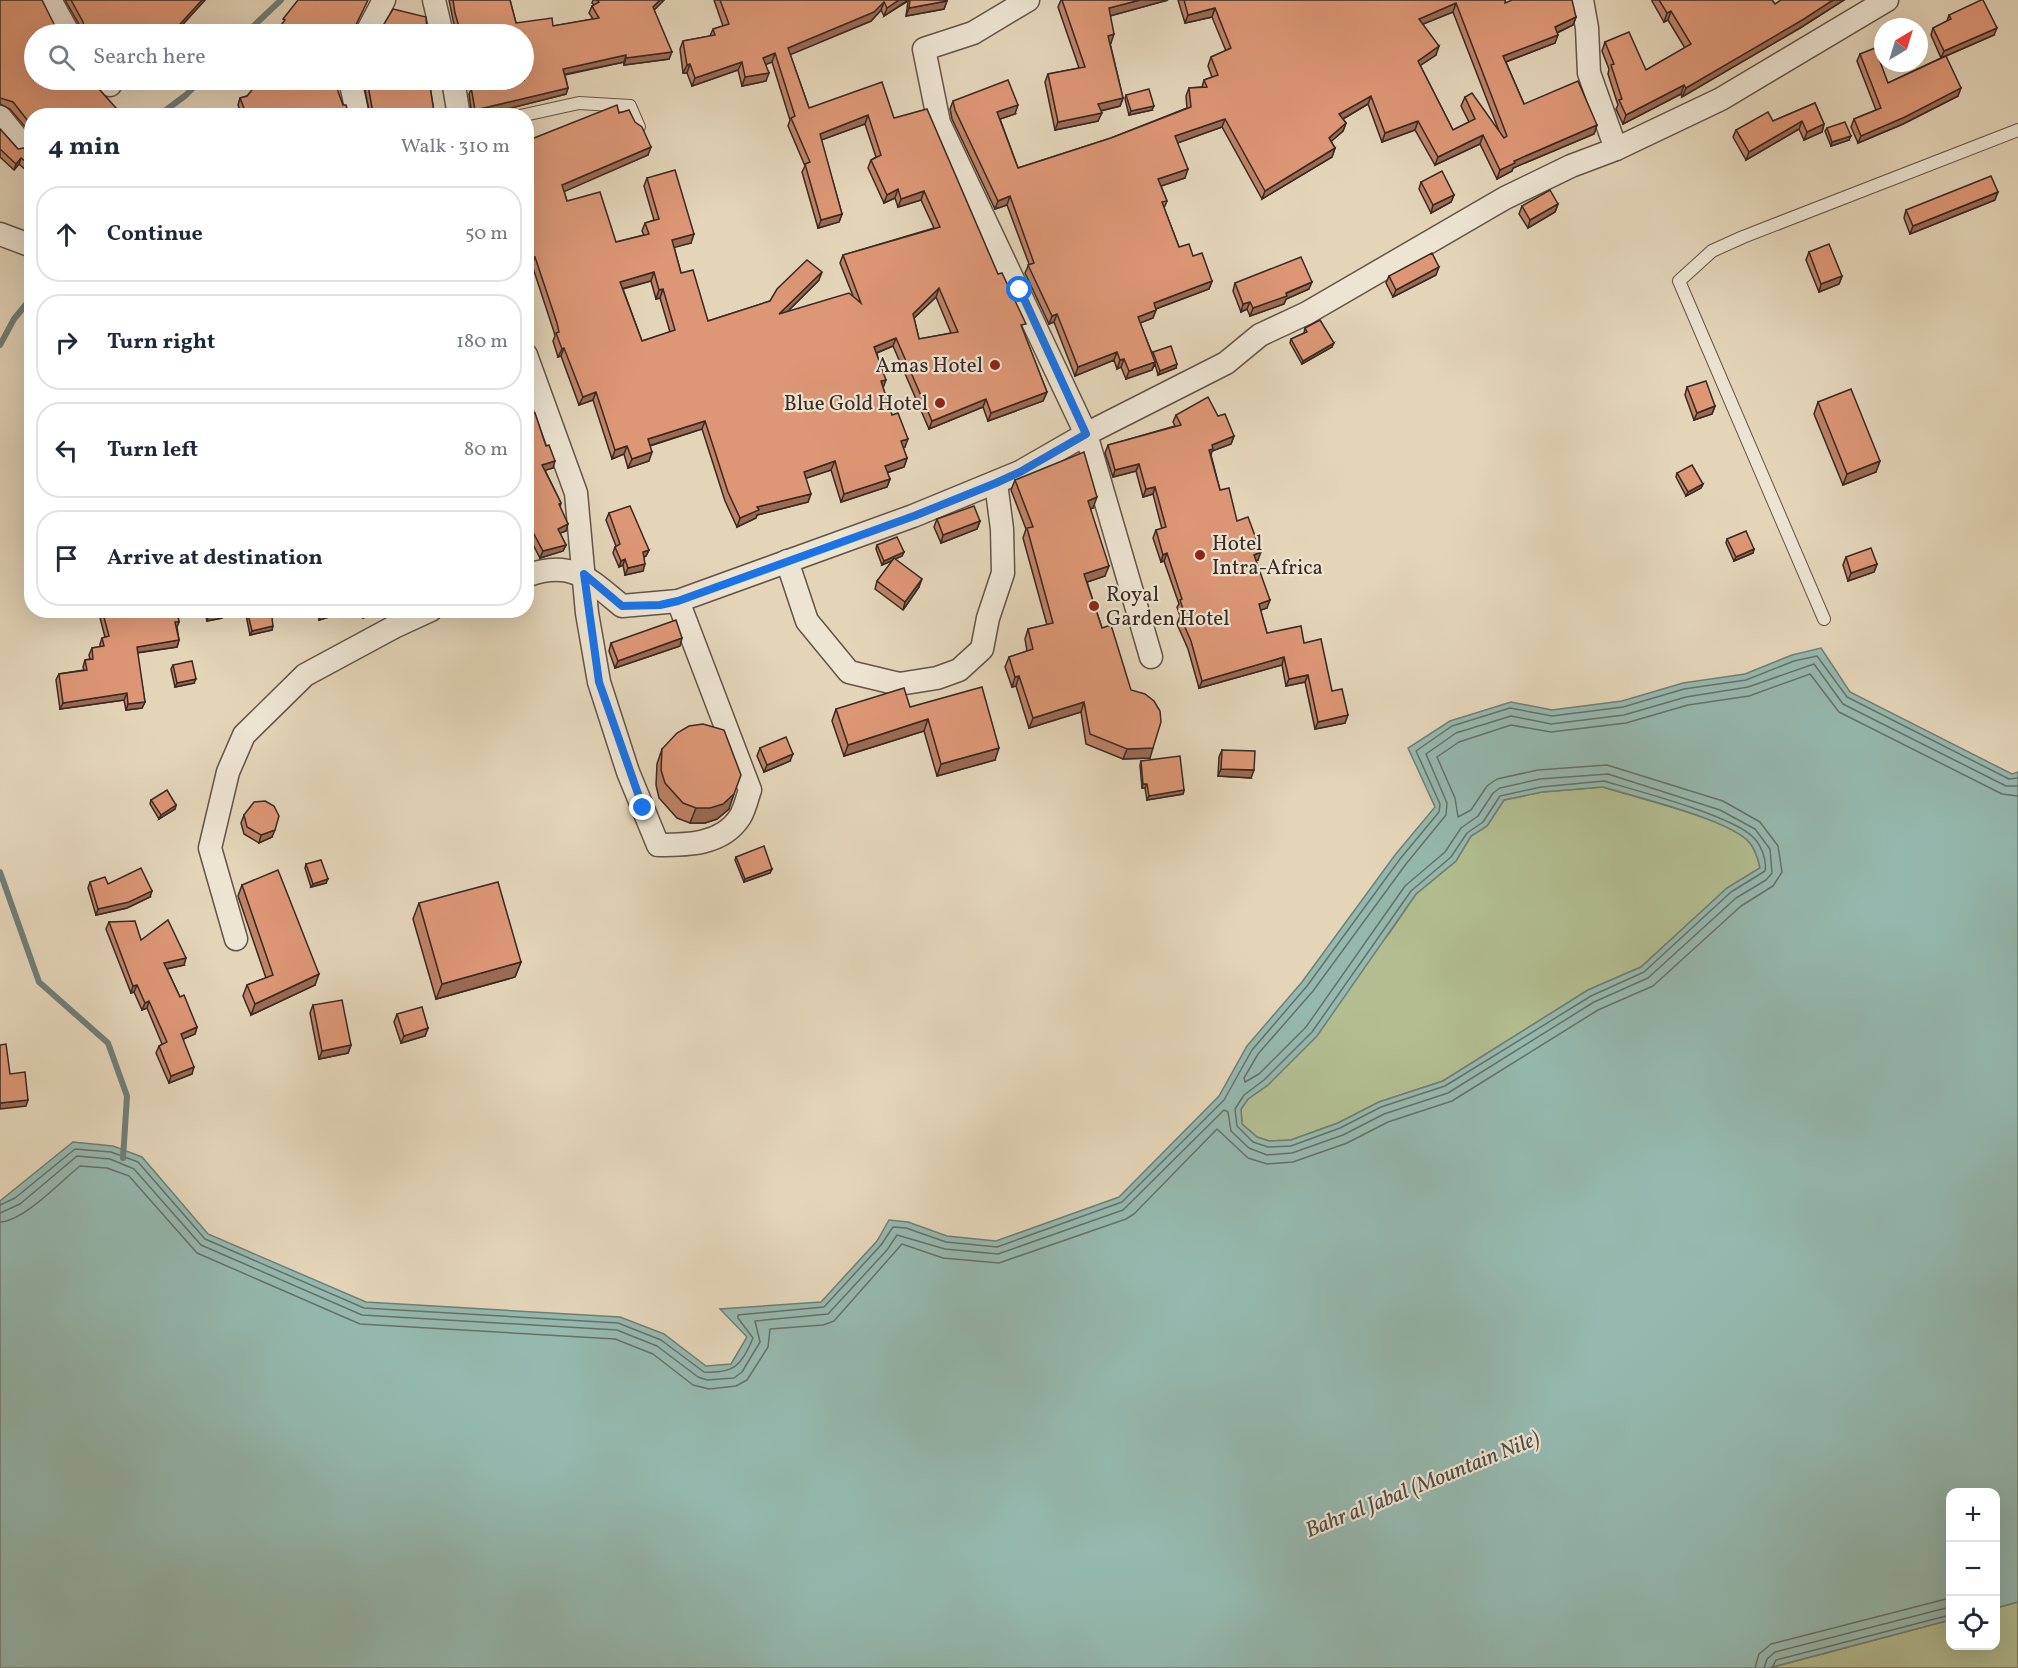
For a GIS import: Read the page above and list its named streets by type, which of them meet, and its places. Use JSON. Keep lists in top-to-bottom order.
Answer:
{
  "water": ["Bahr al Jabal (Mountain Nile)"],
  "places": [
    "Amas Hotel",
    "Blue Gold Hotel",
    "Hotel Intra-Africa",
    "Royal Garden Hotel"
  ],
  "north": "top right",
  "page": {
    "search": "Search here",
    "heading": ["4 min", "Walk · 310 m"],
    "list": [
      ["Continue", "50 m"],
      ["Turn right", "180 m"],
      ["Turn left", "80 m"],
      "Arrive at destination"
    ],
    "map_buttons": ["+", "−"]
  }
}
